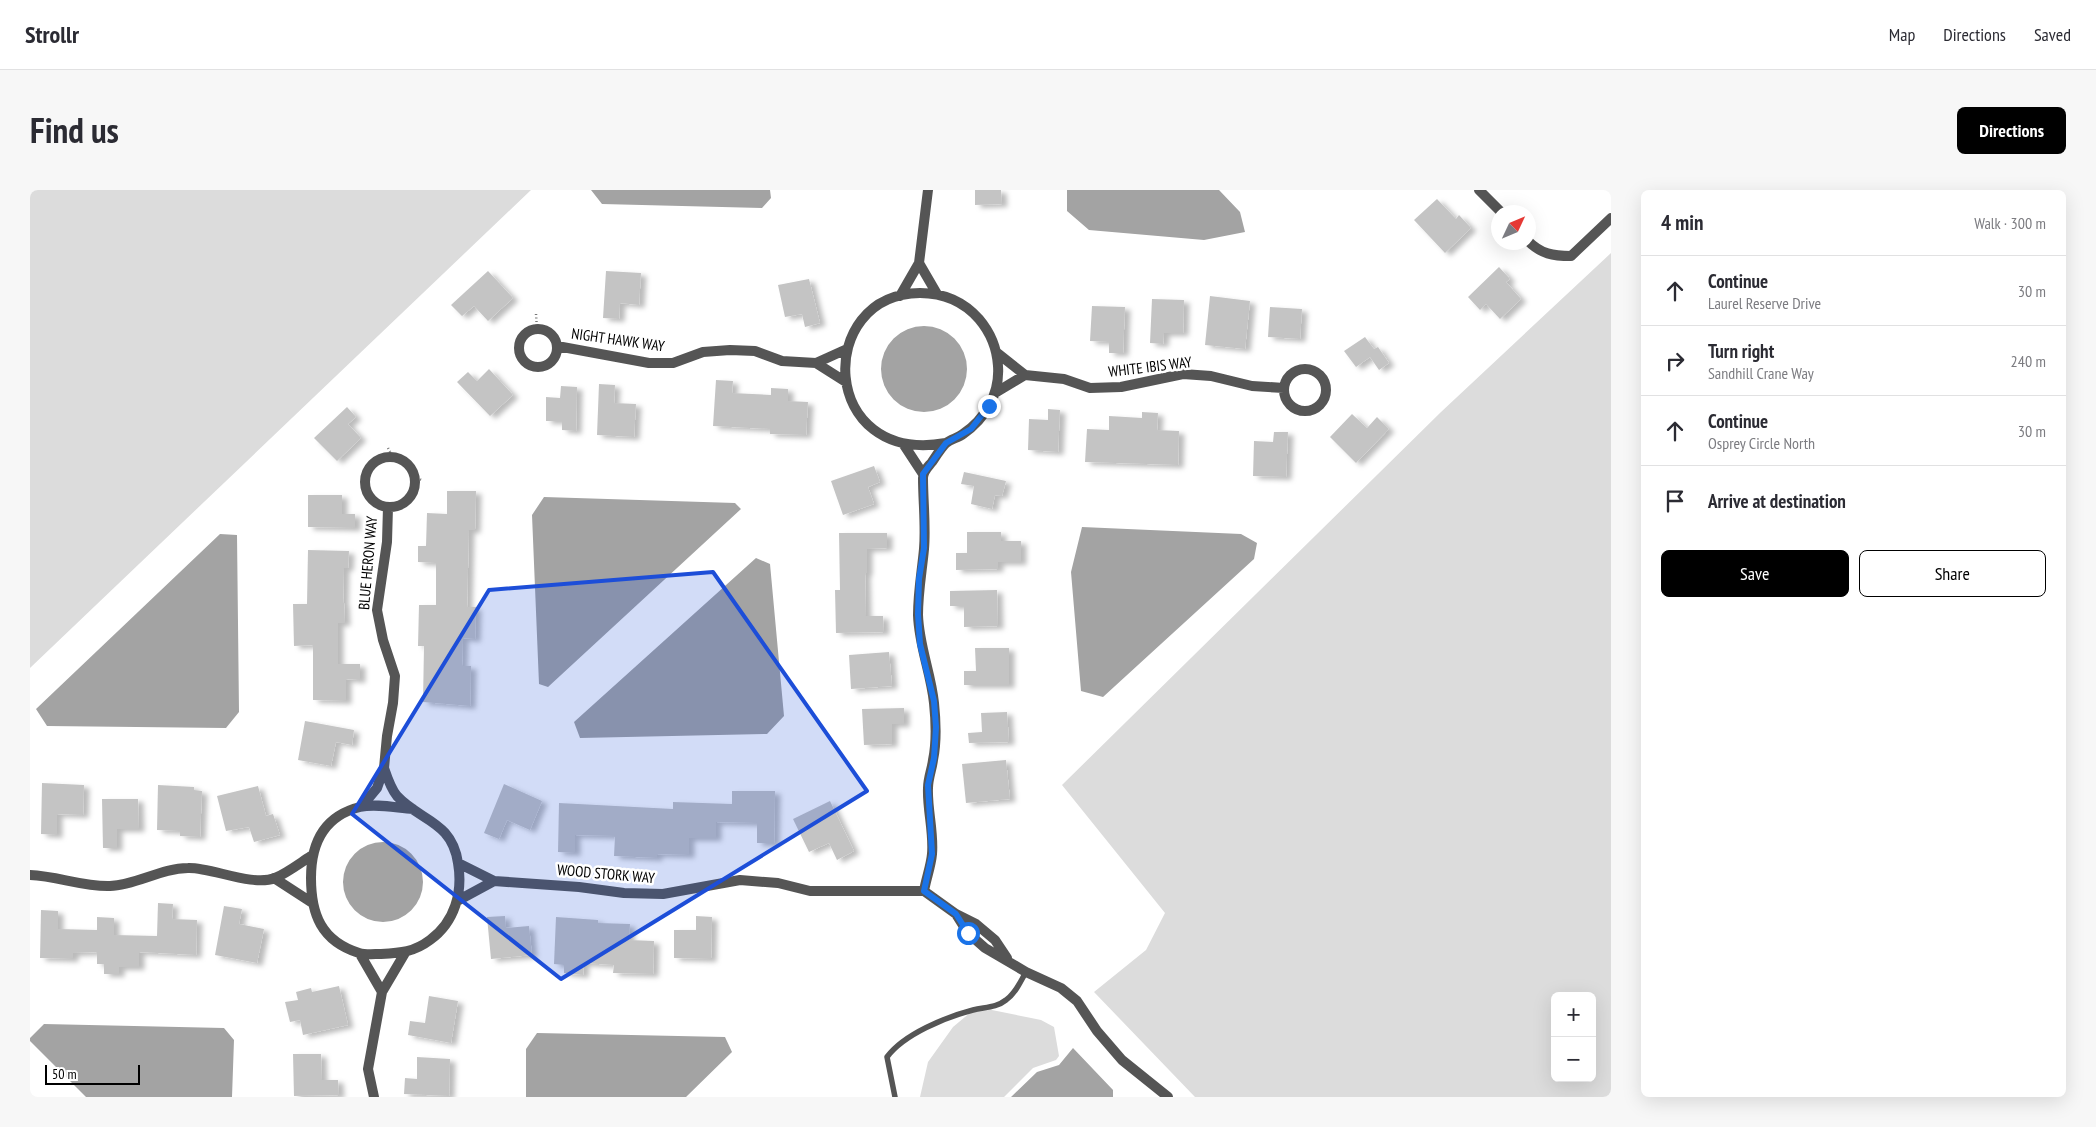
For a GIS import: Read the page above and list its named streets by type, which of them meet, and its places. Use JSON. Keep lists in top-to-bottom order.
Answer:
{
  "streets": {
    "street": [
      "NIGHT HAWK WAY",
      "WHITE IBIS WAY",
      "BLUE HERON WAY",
      "WOOD STORK WAY"
    ]
  },
  "crossings": [
    ["BLUE HERON WAY", "WOOD STORK WAY"]
  ],
  "scale_bar": "50 m",
  "north": "top right",
  "page": {
    "header": "Strollr",
    "nav": ["Map", "Directions", "Saved"],
    "title": "Find us",
    "buttons": [
      "Directions",
      ["Save", "Share"]
    ],
    "heading": ["4 min", "Walk · 300 m"],
    "list": [
      ["Continue", "Laurel Reserve Drive", "30 m"],
      ["Turn right", "Sandhill Crane Way", "240 m"],
      ["Continue", "Osprey Circle North", "30 m"],
      "Arrive at destination"
    ],
    "map_buttons": ["+", "−"],
    "scale": "50 m"
  }
}
